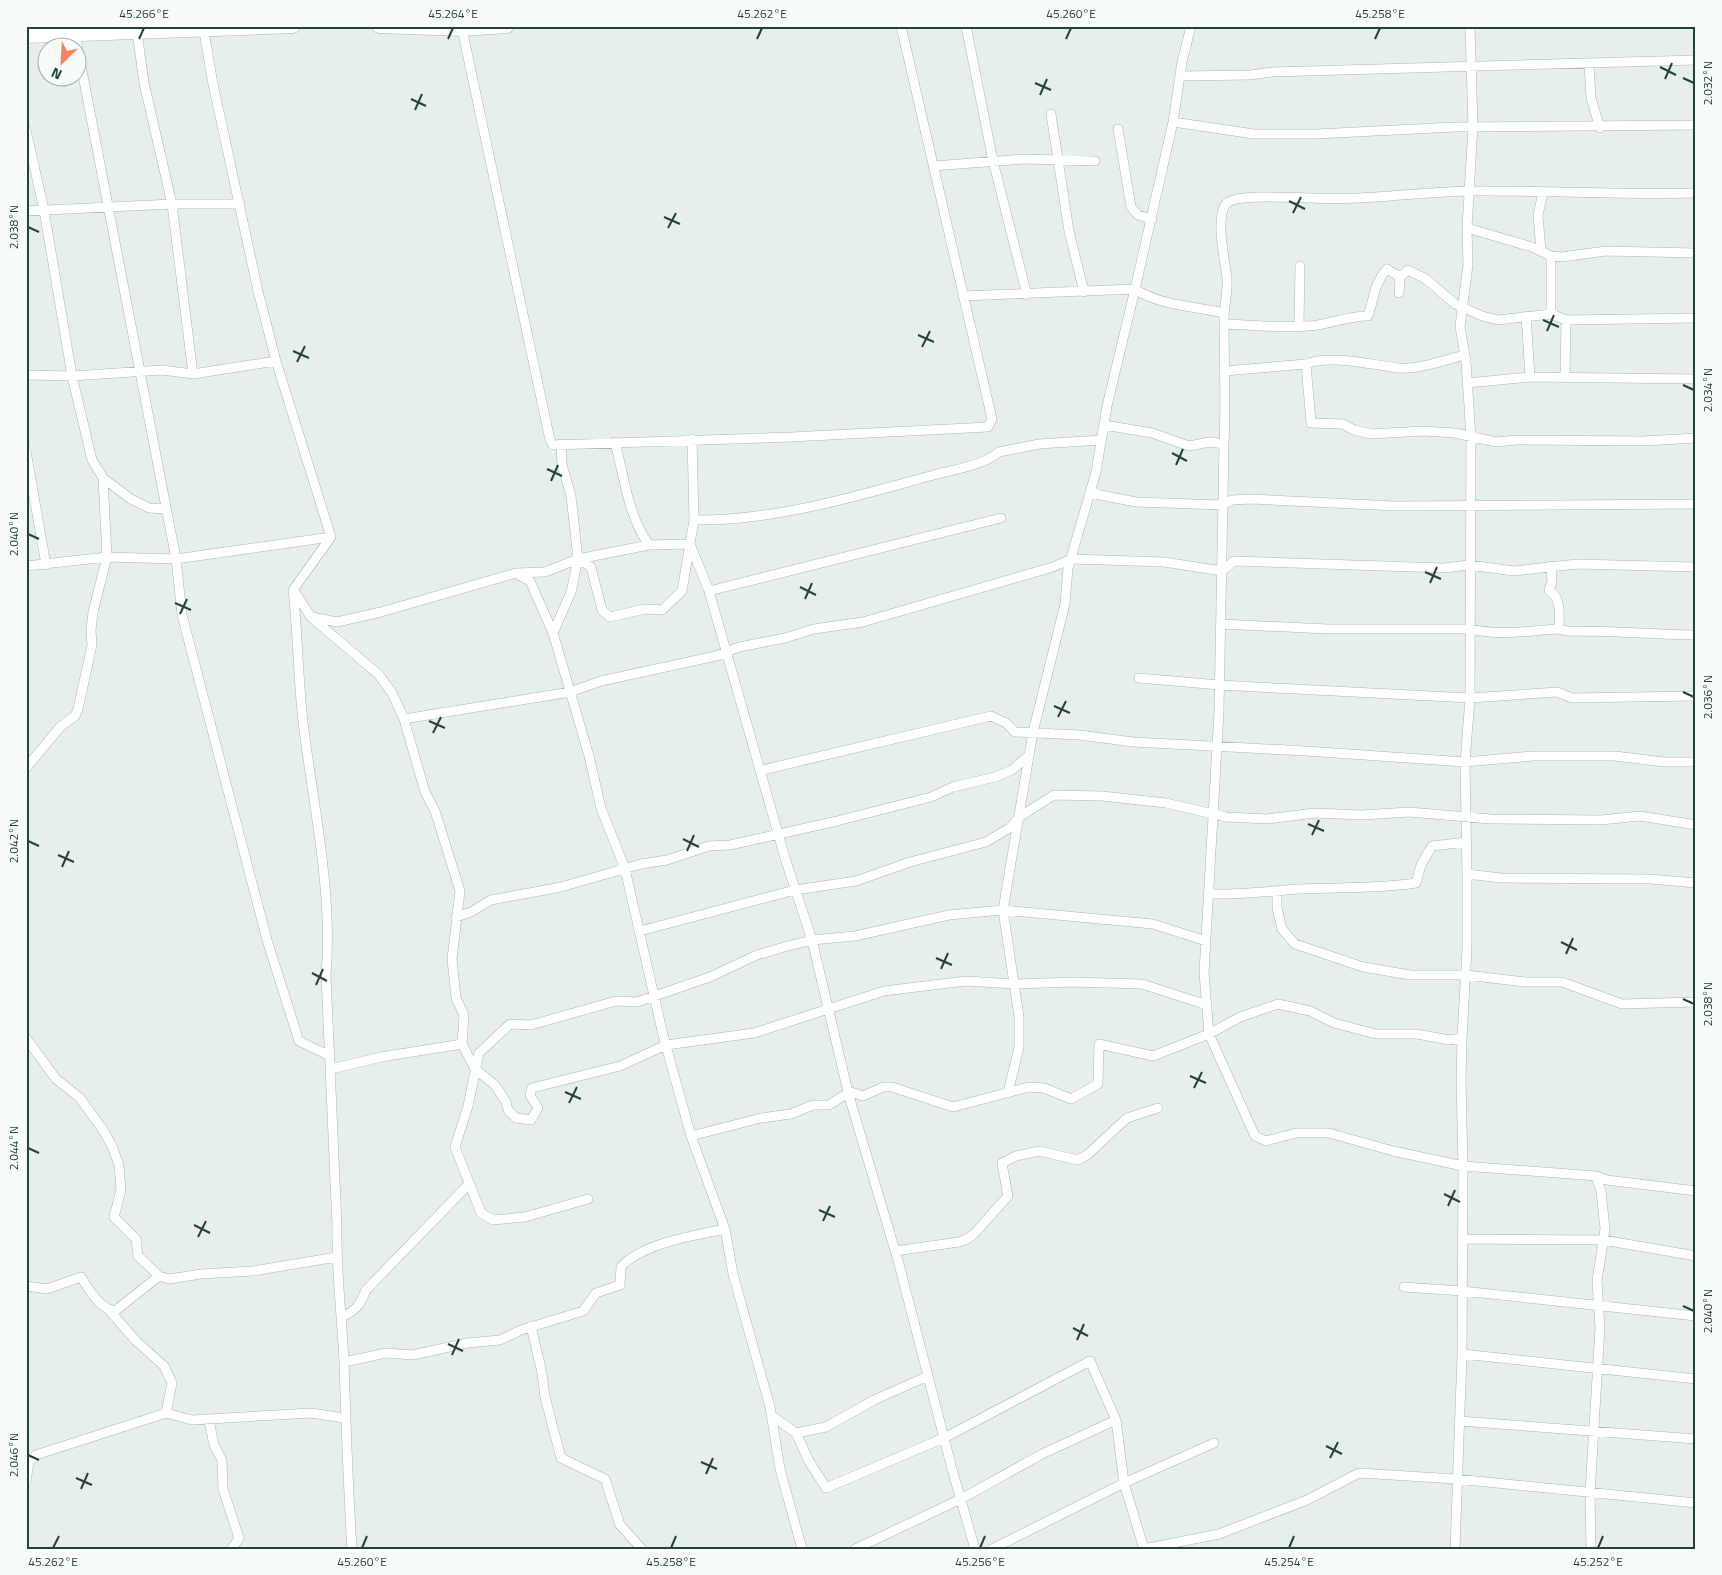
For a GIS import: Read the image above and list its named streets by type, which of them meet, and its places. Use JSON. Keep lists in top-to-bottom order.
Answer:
{
  "north": "bottom left",
  "coordinates": [
    "45.266°E",
    "45.264°E",
    "45.262°E",
    "45.260°E",
    "45.258°E",
    "2.032°N",
    "2.038°N",
    "2.034°N",
    "2.040°N",
    "2.036°N",
    "2.042°N",
    "2.044°N",
    "2.046°N",
    "45.256°E",
    "45.254°E",
    "45.252°E"
  ]
}
